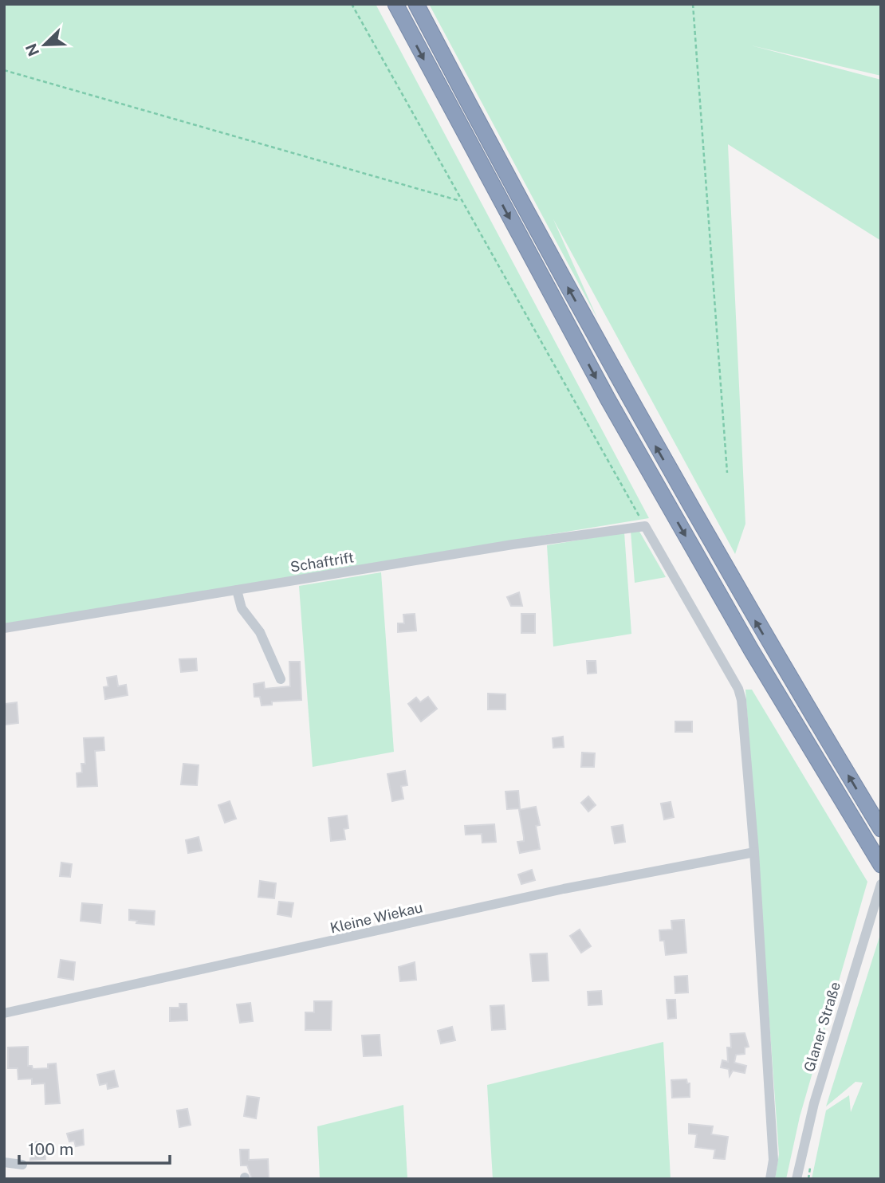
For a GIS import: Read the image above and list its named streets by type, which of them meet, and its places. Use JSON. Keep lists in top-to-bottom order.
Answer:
{
  "streets": {
    "street": ["Schaftrift", "Kleine Wiekau", "Glaner Straße"]
  },
  "scale_bar": "100 m",
  "north": "bottom left"
}
